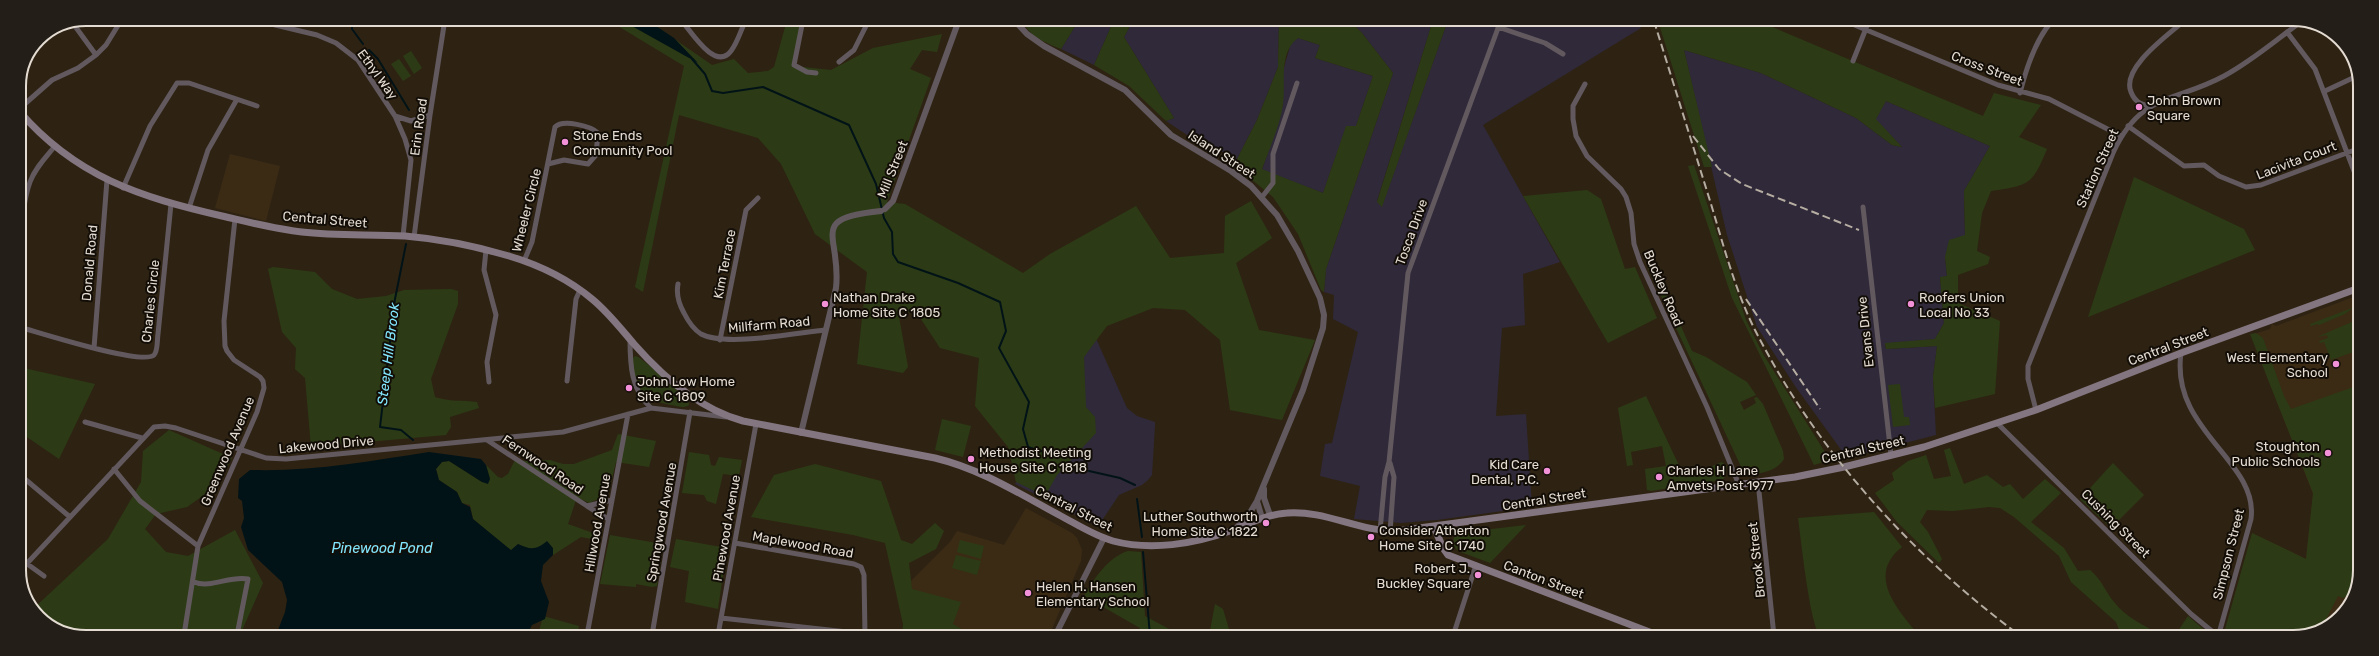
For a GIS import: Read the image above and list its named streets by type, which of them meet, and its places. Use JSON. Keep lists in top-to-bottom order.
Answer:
{
  "streets": {
    "main road": ["Central Street", "Canton Street"],
    "street": [
      "Cross Street",
      "Ethyl Way",
      "Erin Road",
      "Island Street",
      "Lacivita Court",
      "Station Street",
      "Mill Street",
      "Wheeler Circle",
      "Tosca Drive",
      "Donald Road",
      "Kim Terrace",
      "Buckley Road",
      "Charles Circle",
      "Millfarm Road",
      "Evans Drive",
      "Lakewood Drive",
      "Greenwood Avenue",
      "Fernwood Road",
      "Springwood Avenue",
      "Hillwood Avenue",
      "Cushing Street",
      "Pinewood Avenue",
      "Maplewood Road",
      "Simpson Street",
      "Brook Street"
    ]
  },
  "crossings": [
    ["Cross Street", "Station Street"],
    ["Ethyl Way", "Erin Road"],
    ["Ethyl Way", "Central Street"],
    ["Erin Road", "Central Street"],
    ["Island Street", "Central Street"],
    ["Lacivita Court", "Station Street"],
    ["Station Street", "Central Street"],
    ["Mill Street", "Central Street"],
    ["Mill Street", "Millfarm Road"],
    ["Wheeler Circle", "Central Street"],
    ["Central Street", "Tosca Drive"],
    ["Central Street", "Donald Road"],
    ["Central Street", "Buckley Road"],
    ["Central Street", "Charles Circle"],
    ["Central Street", "Evans Drive"],
    ["Central Street", "Lakewood Drive"],
    ["Central Street", "Greenwood Avenue"],
    ["Central Street", "Springwood Avenue"],
    ["Central Street", "Cushing Street"],
    ["Central Street", "Pinewood Avenue"],
    ["Central Street", "Simpson Street"],
    ["Central Street", "Brook Street"],
    ["Central Street", "Canton Street"],
    ["Donald Road", "Charles Circle"],
    ["Kim Terrace", "Millfarm Road"],
    ["Lakewood Drive", "Greenwood Avenue"],
    ["Lakewood Drive", "Fernwood Road"],
    ["Lakewood Drive", "Hillwood Avenue"],
    ["Fernwood Road", "Hillwood Avenue"],
    ["Pinewood Avenue", "Maplewood Road"]
  ],
  "water": ["Steep Hill Brook", "Pinewood Pond"],
  "places": [
    "John Brown Square",
    "Stone Ends Community Pool",
    "Nathan Drake Home Site C 1805",
    "Roofers Union Local No 33",
    "West Elementary School",
    "John Low Home Site C 1809",
    "Stoughton Public Schools",
    "Methodist Meeting House Site C 1818",
    "Kid Care Dental, P.C.",
    "Charles H Lane Amvets Post 1977",
    "Luther Southworth Home Site C 1822",
    "Consider Atherton Home Site C 1740",
    "Robert J. Buckley Square",
    "Helen H. Hansen Elementary School"
  ]
}
